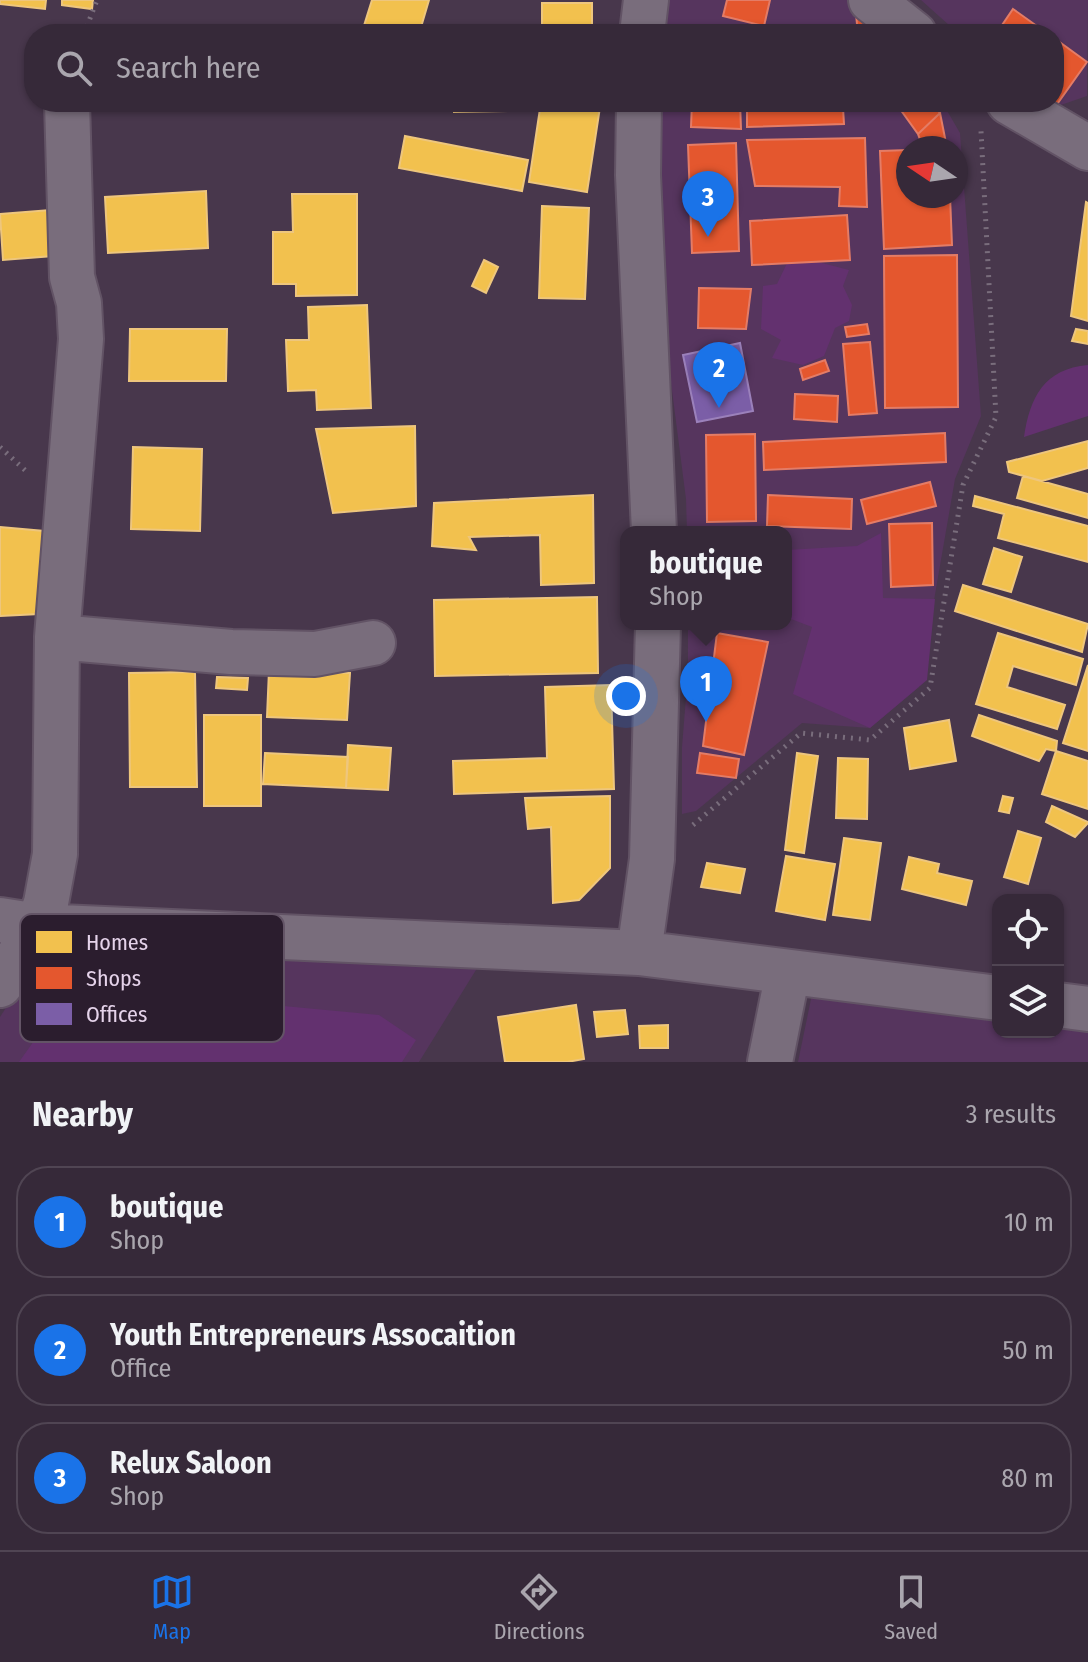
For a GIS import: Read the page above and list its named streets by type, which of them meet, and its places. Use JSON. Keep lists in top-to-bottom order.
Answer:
{
  "legend": ["Homes", "Shops", "Offices"],
  "north": "left",
  "page": {
    "search": "Search here",
    "pins": ["3", "2", "1"],
    "popup": ["boutique", "Shop"],
    "heading": ["Nearby", "3 results"],
    "list": [
      {
        "mark": "1",
        "name": "boutique",
        "note": "Shop",
        "value": "10 m"
      },
      {
        "mark": "2",
        "name": "Youth Entrepreneurs Assocaition",
        "note": "Office",
        "value": "50 m"
      },
      {
        "mark": "3",
        "name": "Relux Saloon",
        "note": "Shop",
        "value": "80 m"
      }
    ],
    "nav": ["Map", "Directions", "Saved"]
  }
}
